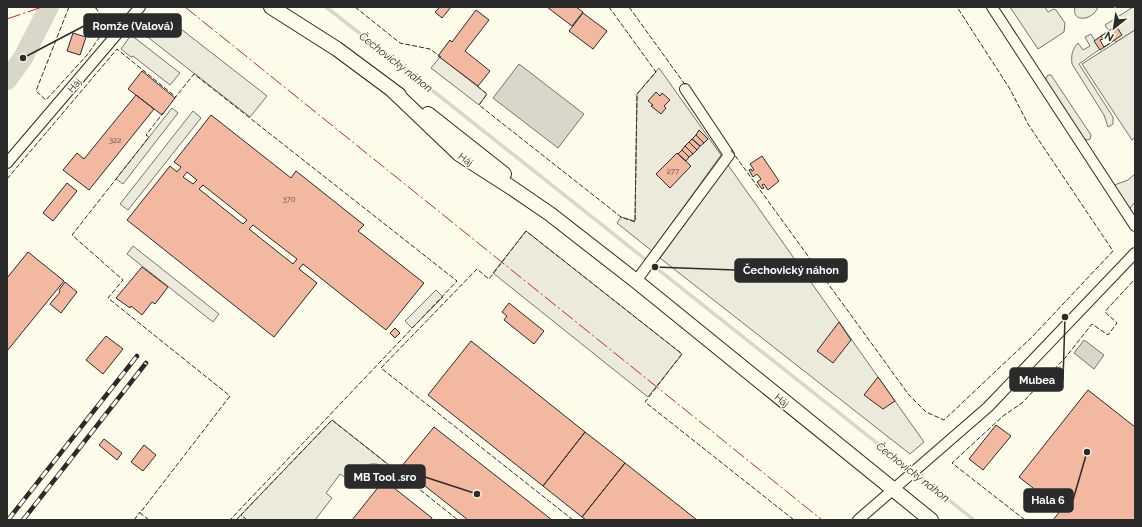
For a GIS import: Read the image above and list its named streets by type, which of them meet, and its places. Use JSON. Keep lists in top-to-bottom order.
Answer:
{
  "streets": {
    "main road": ["Háj"]
  },
  "water": ["Čechovický náhon"],
  "places": [
    "Romže (Valová)",
    "Čechovický náhon",
    "Mubea",
    "Hala 6",
    "MB Tool .sro"
  ],
  "house_numbers": ["322", "277", "370"],
  "north": "bottom left"
}
